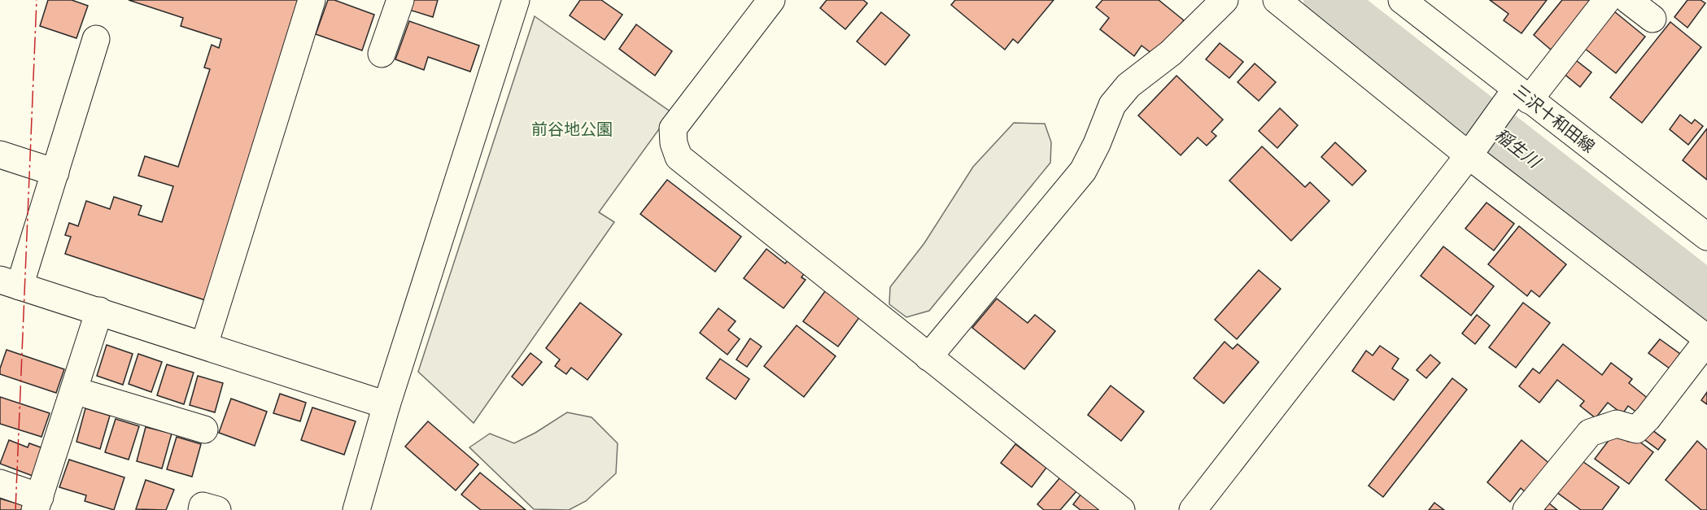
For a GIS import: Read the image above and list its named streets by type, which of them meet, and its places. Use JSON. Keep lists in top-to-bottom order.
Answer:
{
  "streets": {
    "street": ["三沢十和田線"]
  },
  "water": ["稲生川"],
  "parks": ["前谷地公園"]
}
